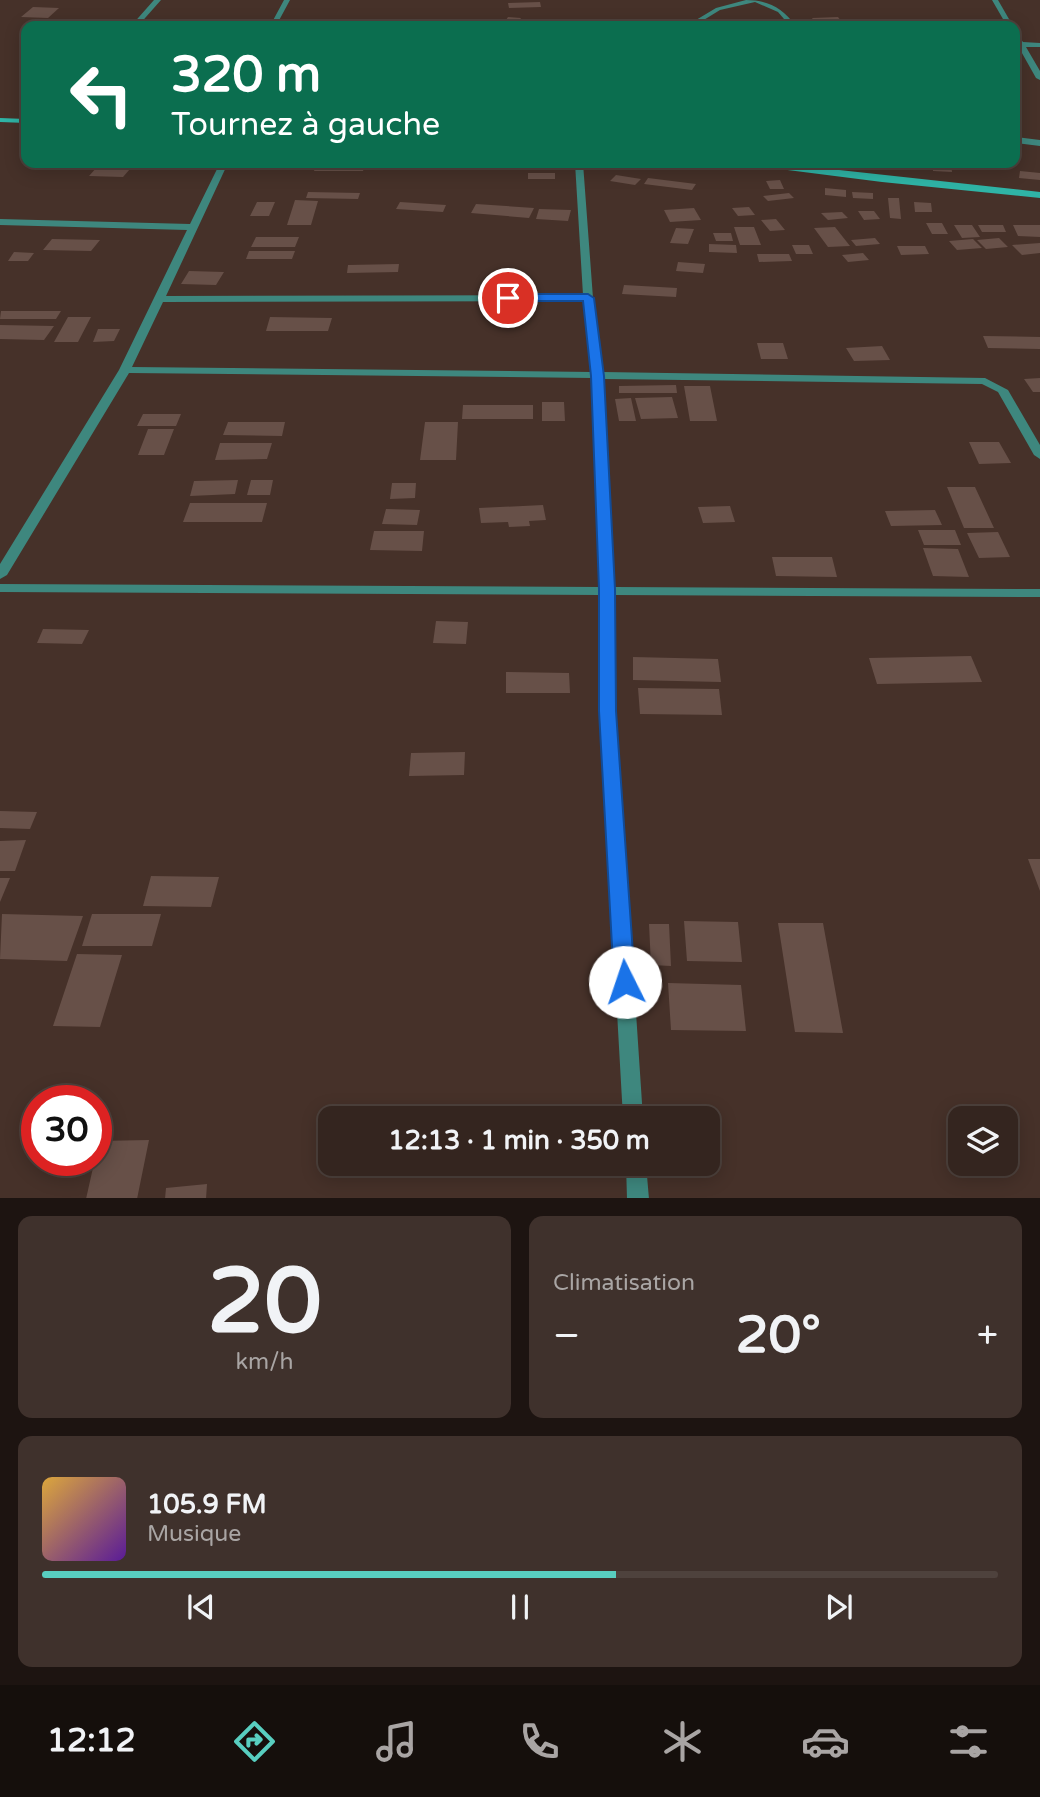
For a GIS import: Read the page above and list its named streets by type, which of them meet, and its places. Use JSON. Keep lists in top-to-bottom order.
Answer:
{
  "page": {
    "turn": ["320 m", "Tournez à gauche"],
    "limit": "30",
    "trip": "12:13 · 1 min · 350 m",
    "tile": [
      ["20", "km/h"],
      "Climatisation"
    ],
    "heat": ["−", "20°", "+"],
    "song": ["105.9 FM", "Musique"],
    "tabs": "12:12"
  }
}
